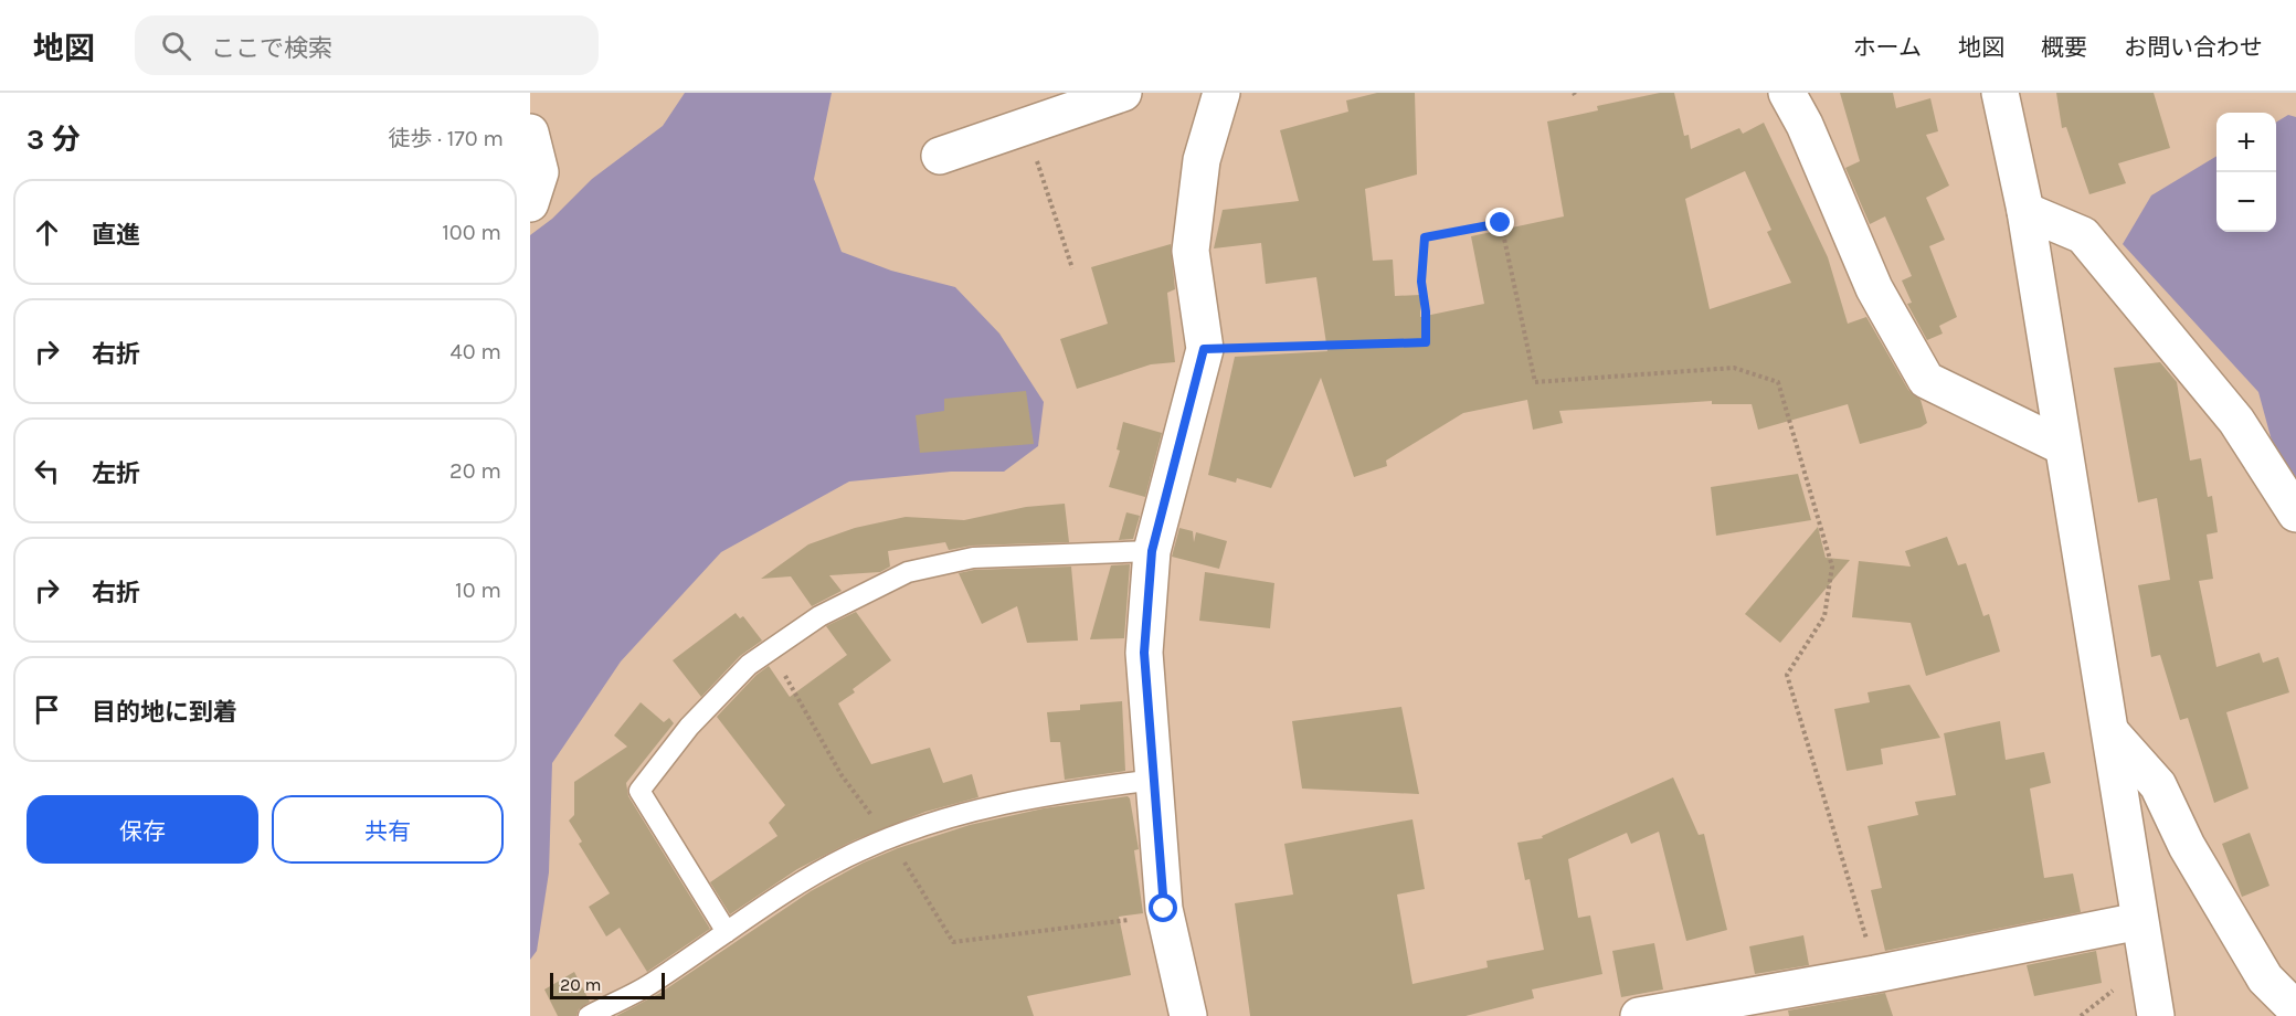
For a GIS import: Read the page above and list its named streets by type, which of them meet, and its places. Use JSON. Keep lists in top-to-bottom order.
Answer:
{
  "scale_bar": "20 m",
  "page": {
    "header": "地図",
    "search": "ここで検索",
    "nav": [
      "ホーム",
      "地図",
      "概要",
      "お問い合わせ"
    ],
    "heading": ["3 分", "徒歩 · 170 m"],
    "map_buttons": ["+", "−"],
    "list": [
      ["直進", "100 m"],
      ["右折", "40 m"],
      ["左折", "20 m"],
      ["右折", "10 m"],
      "目的地に到着"
    ],
    "buttons": ["保存", "共有"],
    "scale": "20 m"
  }
}
